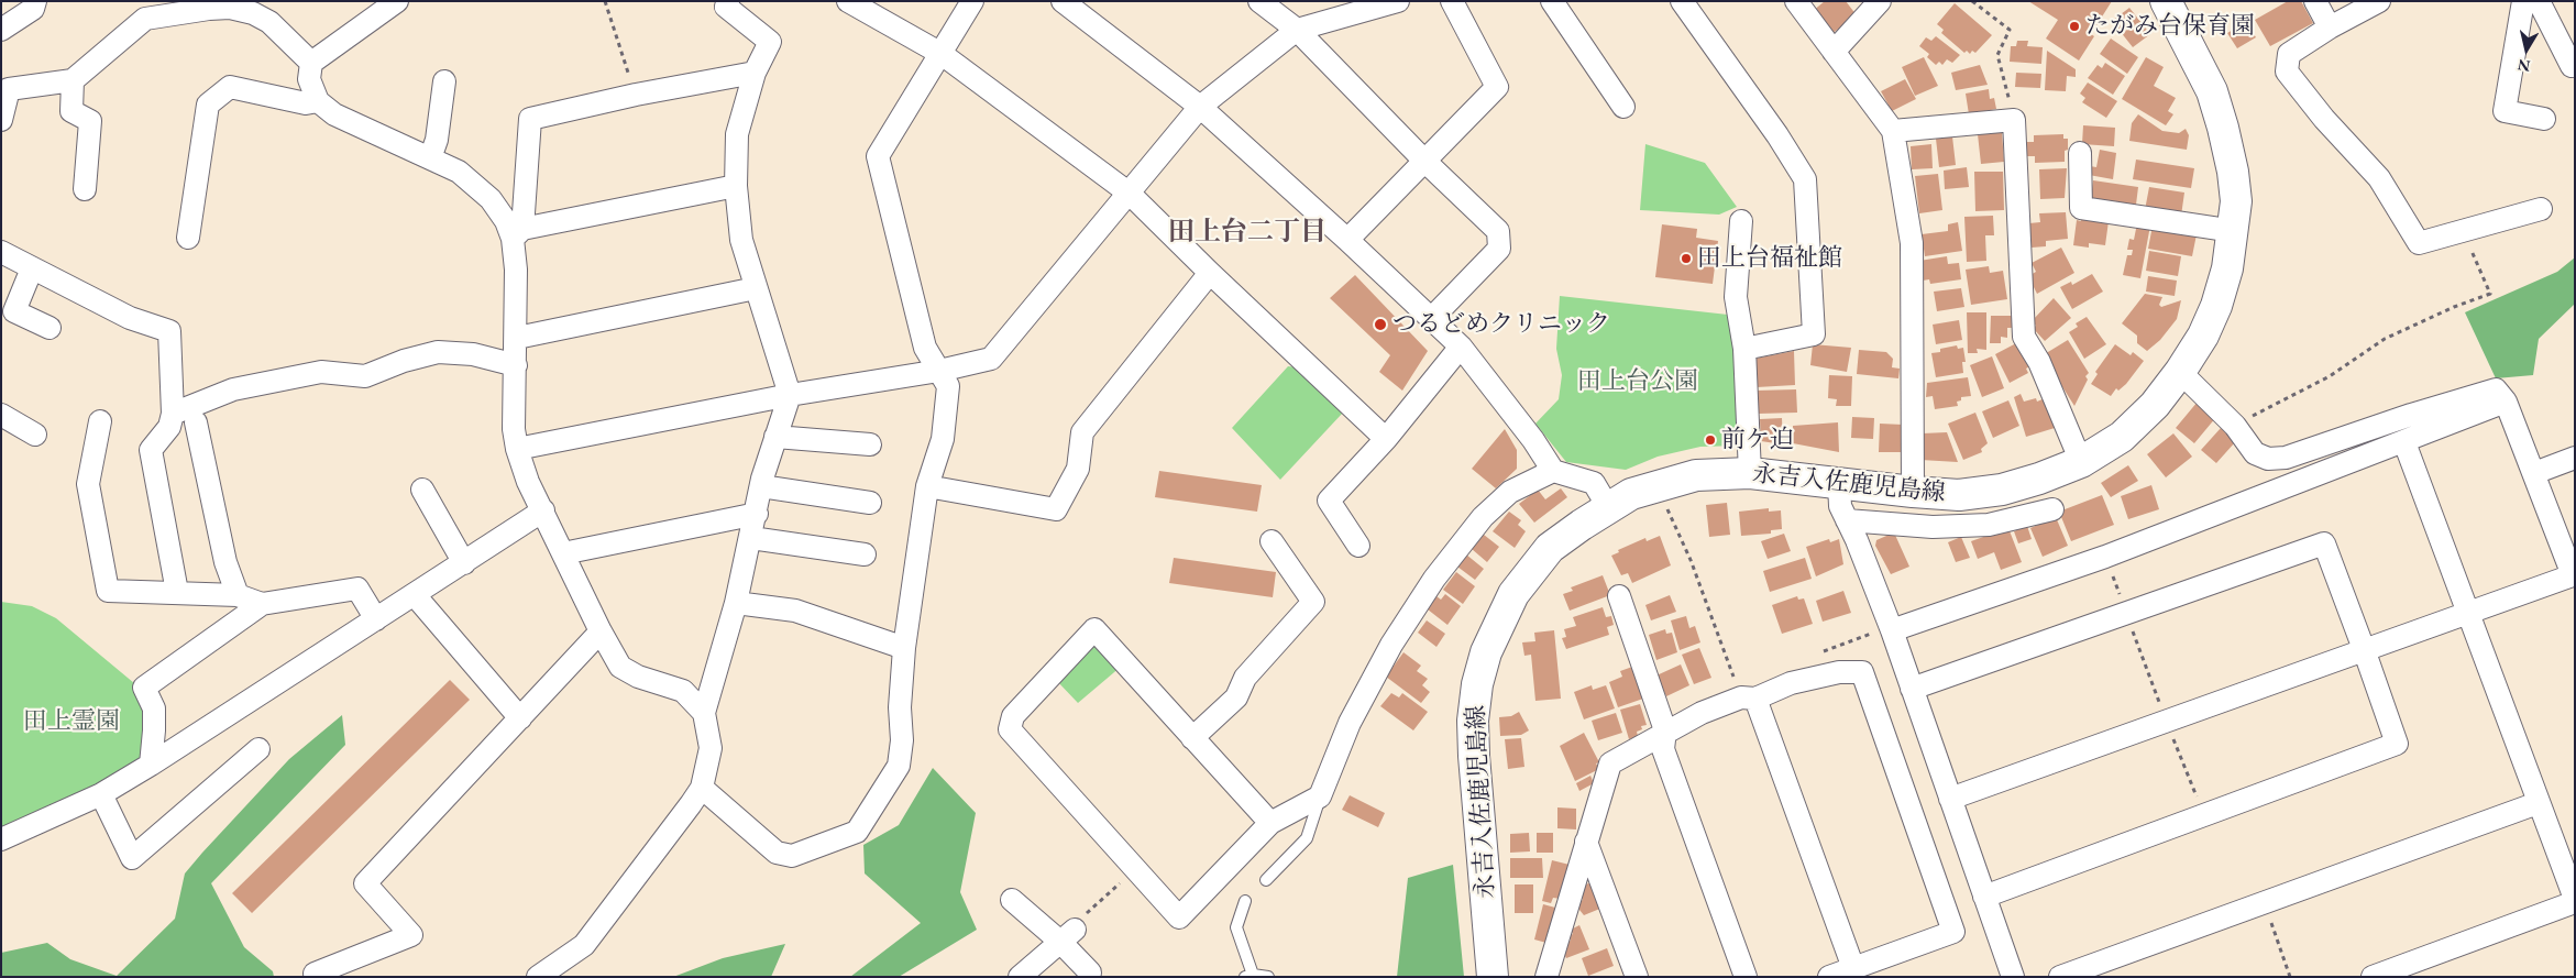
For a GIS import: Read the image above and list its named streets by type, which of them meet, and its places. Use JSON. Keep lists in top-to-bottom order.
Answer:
{
  "streets": {
    "main road": ["永吉入佐鹿児島線"]
  },
  "districts": ["田上台二丁目"],
  "parks": ["田上台公園", "田上霊園"],
  "places": [
    "たがみ台保育園",
    "田上台福祉館",
    "つるどめクリニック",
    "前ケ迫"
  ],
  "north": "bottom"
}
